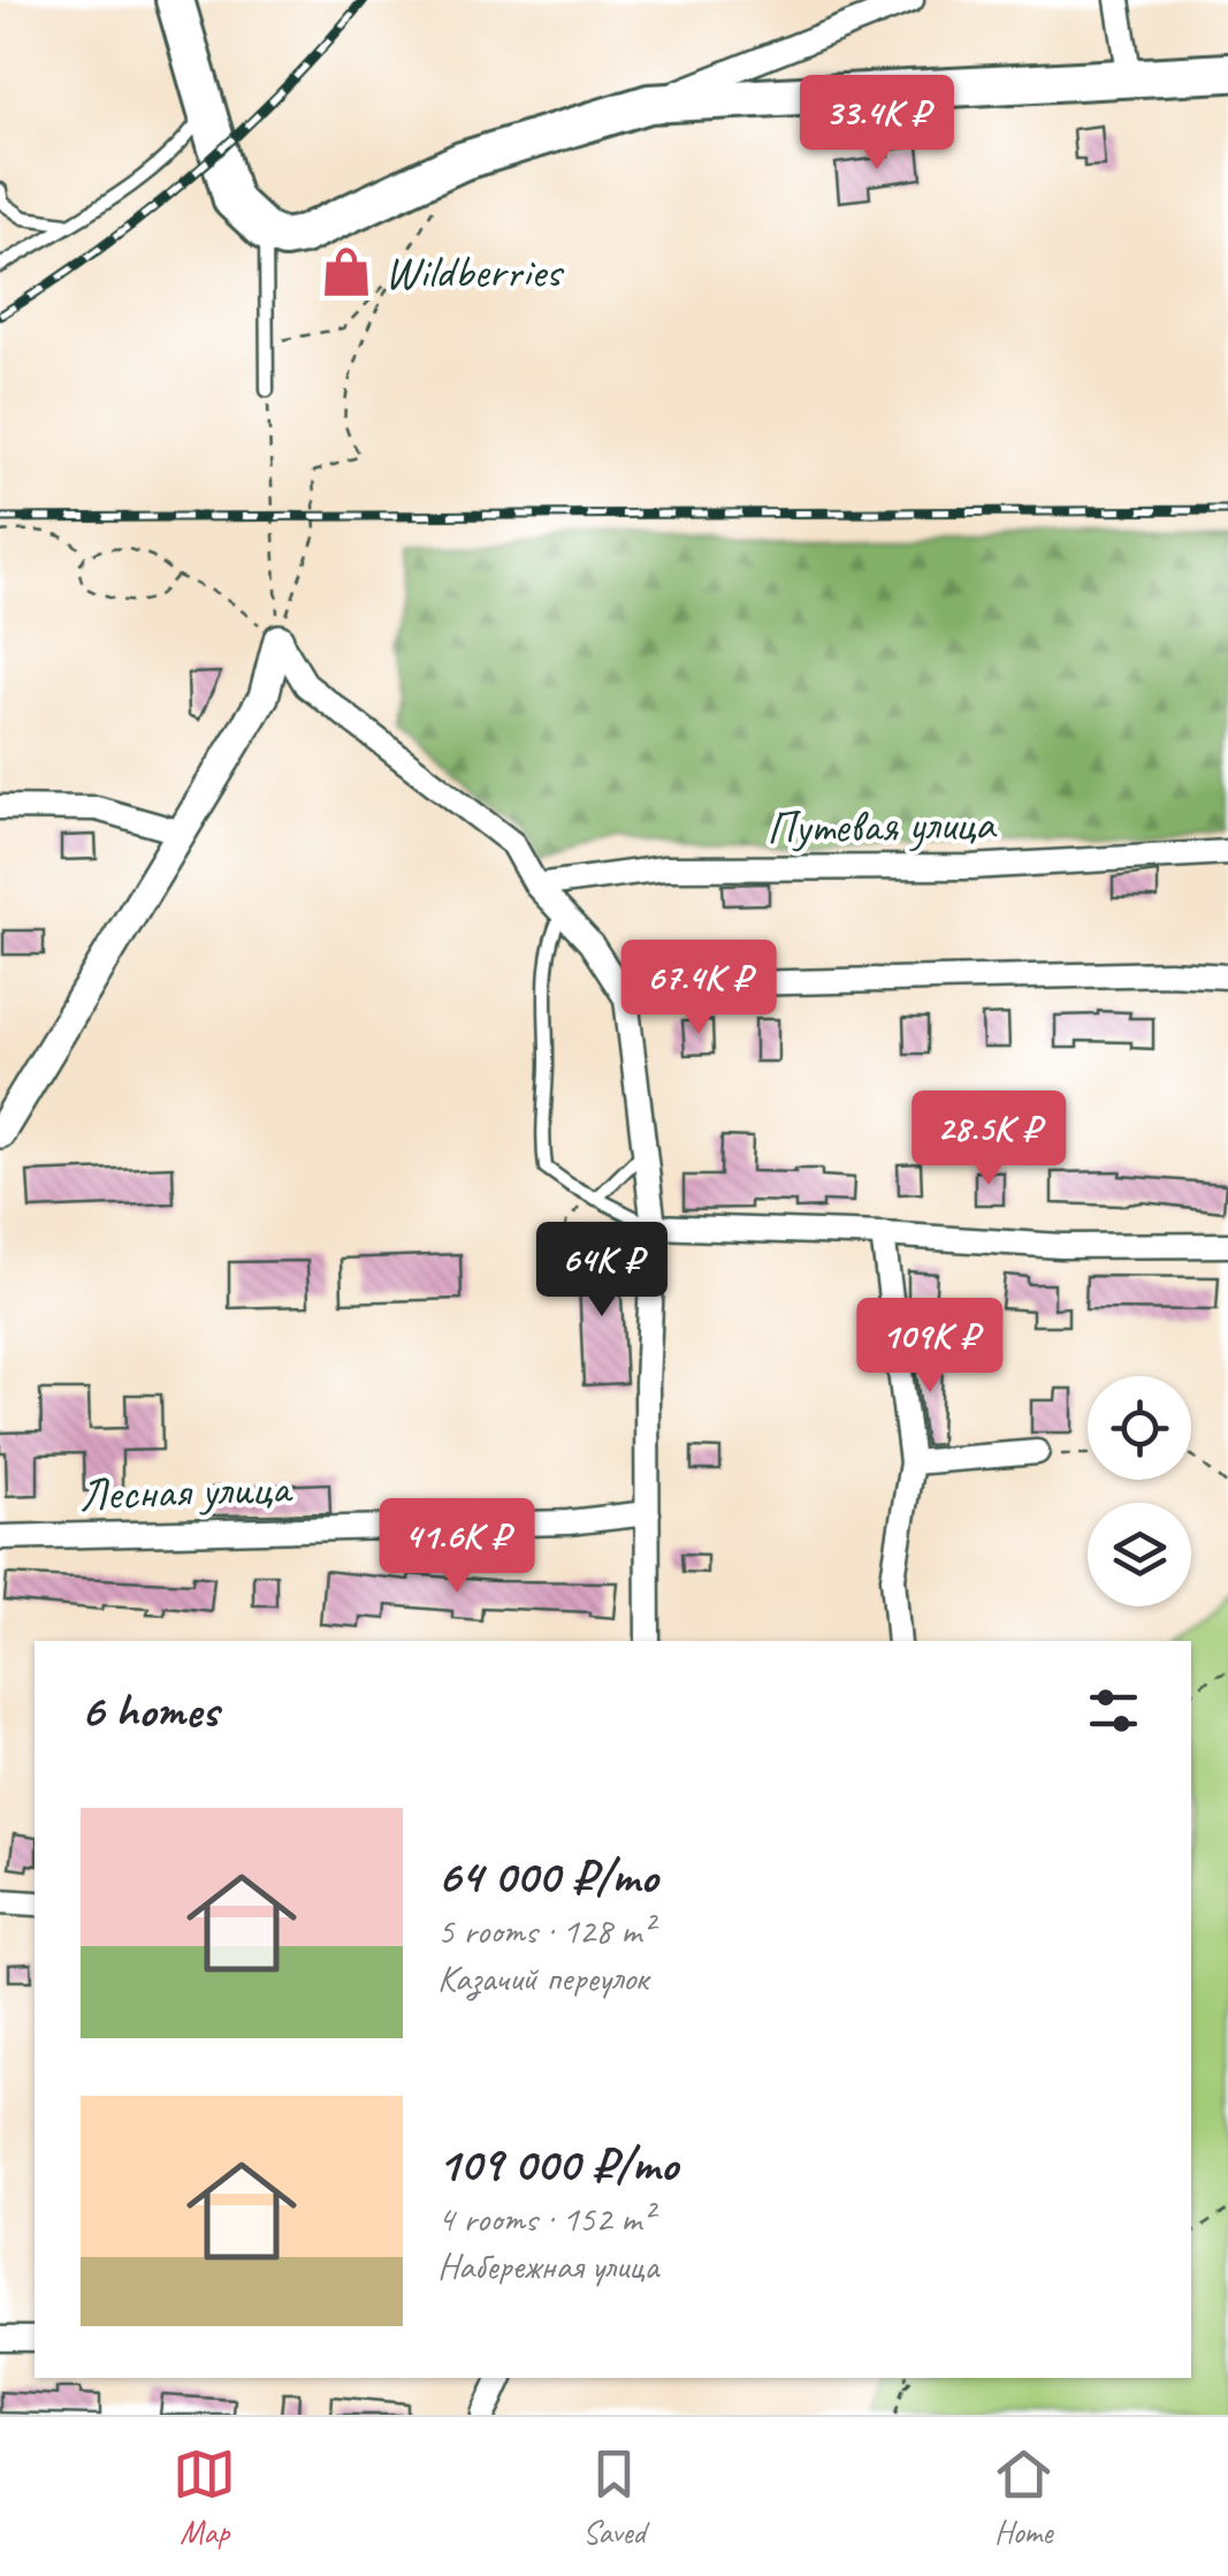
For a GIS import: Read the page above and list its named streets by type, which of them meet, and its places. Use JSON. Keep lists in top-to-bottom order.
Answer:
{
  "streets": {
    "street": ["Путевая улица", "Лесная улица"]
  },
  "places": {
    "shop": ["Wildberries"]
  },
  "page": {
    "price": [
      "33.4K ₽",
      "67.4K ₽",
      "28.5K ₽",
      "64K ₽",
      "109K ₽",
      "41.6K ₽"
    ],
    "heading": "6 homes",
    "list": [
      {
        "name": "64 000 ₽/mo",
        "note": "5 rooms · 128 m² · Казачий переулок"
      },
      {
        "name": "109 000 ₽/mo",
        "note": "4 rooms · 152 m² · Набережная улица"
      }
    ],
    "tabs": ["Map", "Saved", "Home"]
  }
}
